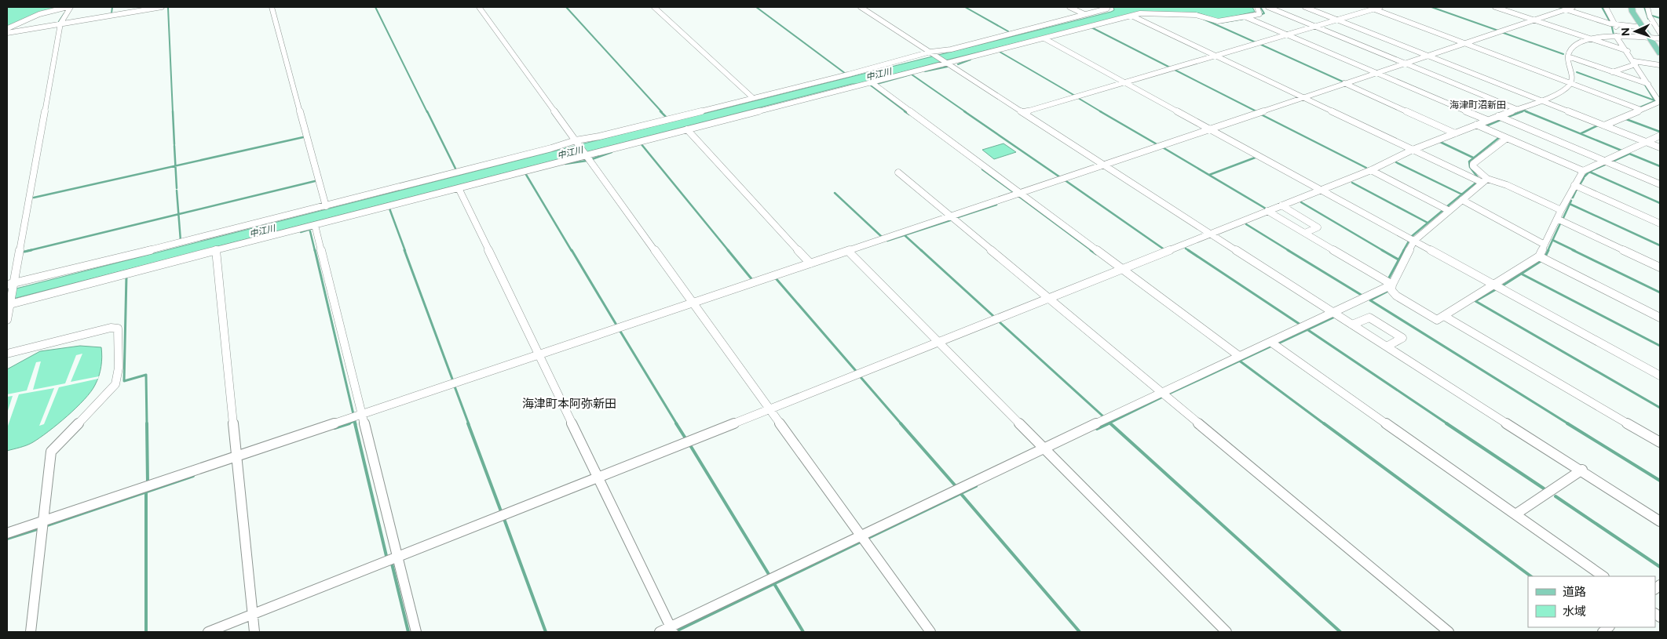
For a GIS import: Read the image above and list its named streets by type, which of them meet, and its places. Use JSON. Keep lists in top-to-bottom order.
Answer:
{
  "districts": ["海津町沼新田", "海津町本阿弥新田"],
  "water": ["中江川"],
  "legend": ["道路", "水域"],
  "north": "left"
}
